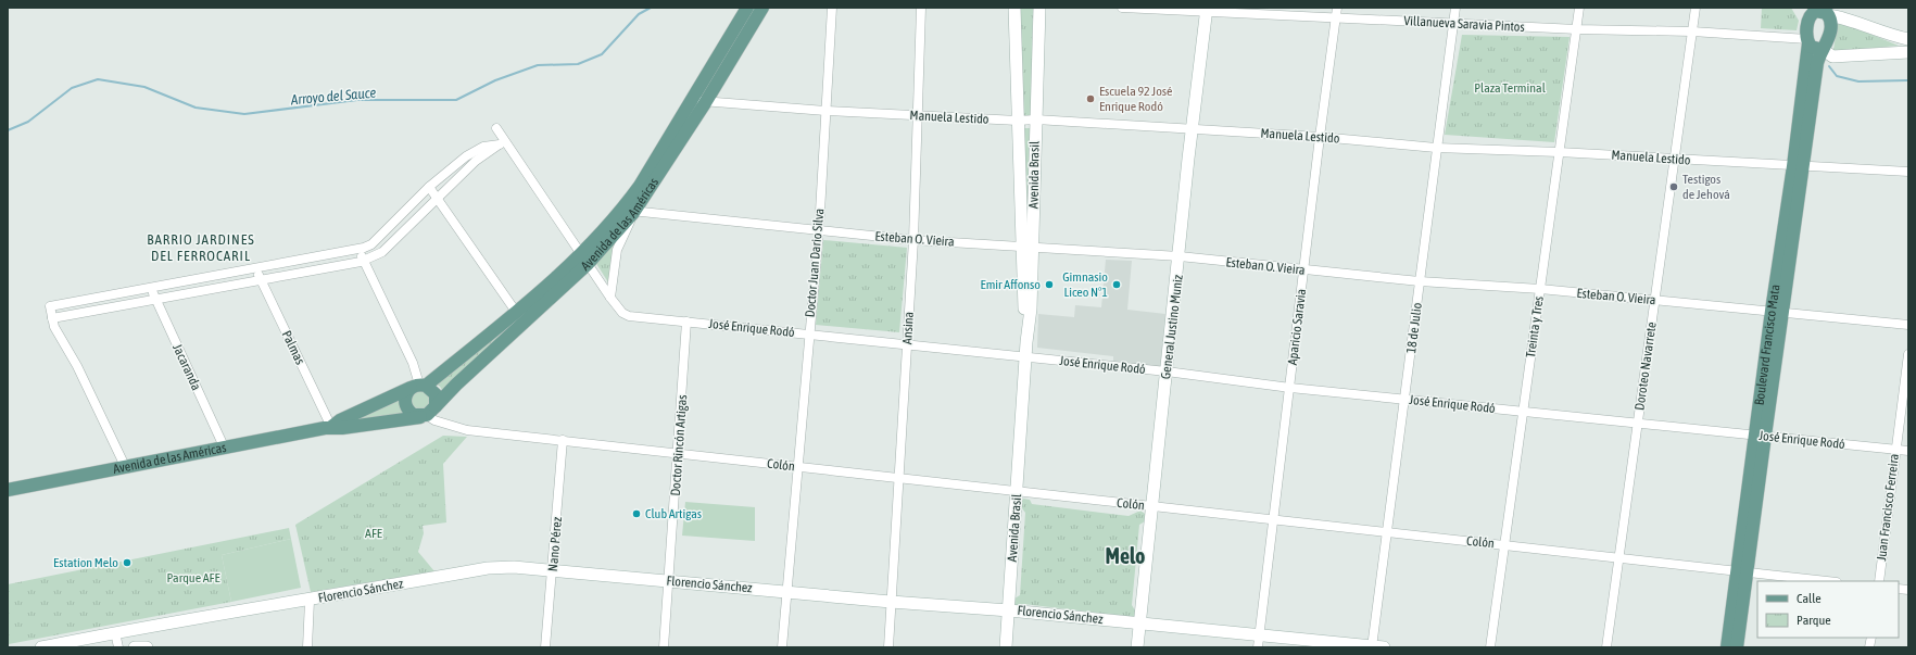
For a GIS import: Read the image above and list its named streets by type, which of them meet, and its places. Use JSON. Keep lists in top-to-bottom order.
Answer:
{
  "streets": {
    "main road": ["Avenida de las Américas", "Boulevard Francisco Mata"],
    "street": [
      "Villanueva Saravia Pintos",
      "Manuela Lestido",
      "Avenida Brasil",
      "Esteban O. Vieira",
      "Doctor Juan Dario Silva",
      "General Justino Muniz",
      "Aparicio Saravia",
      "Treinta y Tres",
      "José Enrique Rodó",
      "Ansina",
      "18 de Julio",
      "Palmas",
      "Doroteo Navarrete",
      "Jacaranda",
      "Doctor Rincón Artigas",
      "Colón",
      "Juan Francisco Ferreira",
      "Nano Pérez",
      "Florencio Sánchez"
    ]
  },
  "crossings": [
    ["Villanueva Saravia Pintos", "General Justino Muniz"],
    ["Villanueva Saravia Pintos", "Aparicio Saravia"],
    ["Villanueva Saravia Pintos", "Treinta y Tres"],
    ["Villanueva Saravia Pintos", "18 de Julio"],
    ["Villanueva Saravia Pintos", "Boulevard Francisco Mata"],
    ["Villanueva Saravia Pintos", "Doroteo Navarrete"],
    ["Manuela Lestido", "Avenida Brasil"],
    ["Manuela Lestido", "Avenida de las Américas"],
    ["Manuela Lestido", "Doctor Juan Dario Silva"],
    ["Manuela Lestido", "General Justino Muniz"],
    ["Manuela Lestido", "Aparicio Saravia"],
    ["Manuela Lestido", "Treinta y Tres"],
    ["Manuela Lestido", "Ansina"],
    ["Manuela Lestido", "18 de Julio"],
    ["Manuela Lestido", "Boulevard Francisco Mata"],
    ["Manuela Lestido", "Doroteo Navarrete"],
    ["Avenida Brasil", "Esteban O. Vieira"],
    ["Avenida Brasil", "José Enrique Rodó"],
    ["Avenida Brasil", "Colón"],
    ["Avenida Brasil", "Florencio Sánchez"],
    ["Avenida de las Américas", "Esteban O. Vieira"],
    ["Avenida de las Américas", "José Enrique Rodó"],
    ["Avenida de las Américas", "Palmas"],
    ["Avenida de las Américas", "Jacaranda"],
    ["Avenida de las Américas", "Colón"],
    ["Esteban O. Vieira", "Doctor Juan Dario Silva"],
    ["Esteban O. Vieira", "General Justino Muniz"],
    ["Esteban O. Vieira", "Aparicio Saravia"],
    ["Esteban O. Vieira", "Treinta y Tres"],
    ["Esteban O. Vieira", "Ansina"],
    ["Esteban O. Vieira", "18 de Julio"],
    ["Esteban O. Vieira", "Boulevard Francisco Mata"],
    ["Esteban O. Vieira", "Doroteo Navarrete"],
    ["Doctor Juan Dario Silva", "José Enrique Rodó"],
    ["Doctor Juan Dario Silva", "Colón"],
    ["Doctor Juan Dario Silva", "Florencio Sánchez"],
    ["General Justino Muniz", "José Enrique Rodó"],
    ["General Justino Muniz", "Colón"],
    ["General Justino Muniz", "Florencio Sánchez"],
    ["Aparicio Saravia", "José Enrique Rodó"],
    ["Aparicio Saravia", "Colón"],
    ["Aparicio Saravia", "Florencio Sánchez"],
    ["Treinta y Tres", "José Enrique Rodó"],
    ["Treinta y Tres", "Colón"],
    ["José Enrique Rodó", "Ansina"],
    ["José Enrique Rodó", "18 de Julio"],
    ["José Enrique Rodó", "Boulevard Francisco Mata"],
    ["José Enrique Rodó", "Doroteo Navarrete"],
    ["José Enrique Rodó", "Doctor Rincón Artigas"],
    ["José Enrique Rodó", "Juan Francisco Ferreira"],
    ["Ansina", "Colón"],
    ["Ansina", "Florencio Sánchez"],
    ["18 de Julio", "Colón"],
    ["18 de Julio", "Florencio Sánchez"],
    ["Boulevard Francisco Mata", "Colón"],
    ["Doroteo Navarrete", "Colón"],
    ["Doctor Rincón Artigas", "Colón"],
    ["Doctor Rincón Artigas", "Florencio Sánchez"],
    ["Colón", "Nano Pérez"],
    ["Nano Pérez", "Florencio Sánchez"]
  ],
  "districts": ["BARRIO JARDINES DEL FERROCARIL", "Melo"],
  "water": ["Arroyo del Sauce"],
  "parks": ["Plaza Terminal", "AFE", "Parque AFE"],
  "places": [
    "Escuela 92 José Enrique Rodó",
    "Testigos de Jehová",
    "Emir Affonso",
    "Gimnasio Liceo Nº1",
    "Club Artigas",
    "Estatíon Melo"
  ],
  "legend": ["Calle", "Parque"]
}
